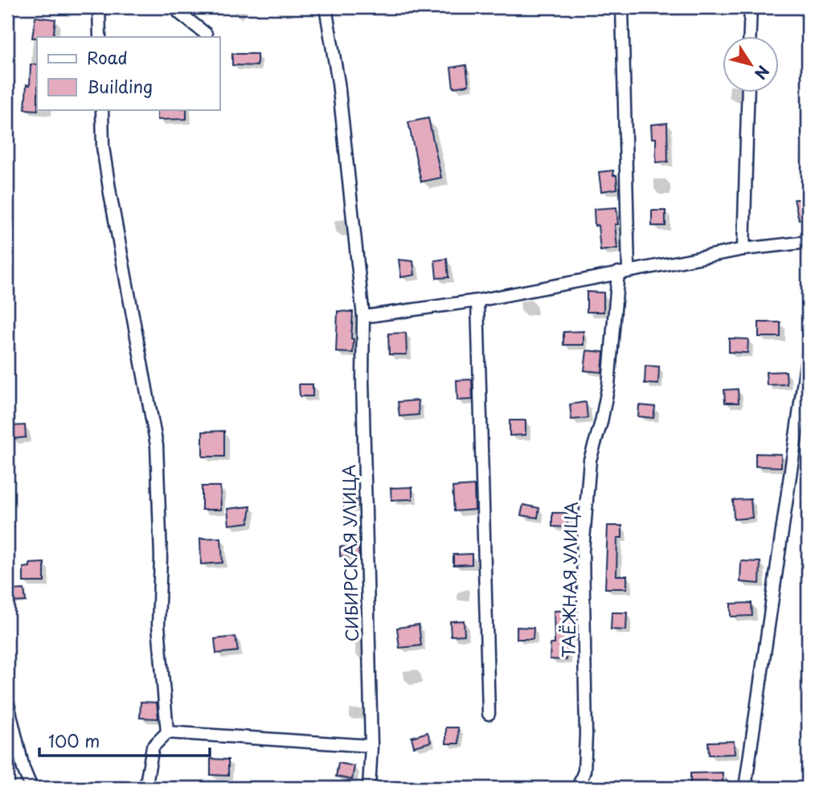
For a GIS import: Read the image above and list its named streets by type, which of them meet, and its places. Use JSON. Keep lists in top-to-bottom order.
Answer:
{
  "streets": {
    "street": ["СИБИРСКАЯ УЛИЦА", "ТАЁЖНАЯ УЛИЦА"]
  },
  "legend": ["Road", "Building"],
  "scale_bar": "100 m",
  "north": "bottom right"
}
